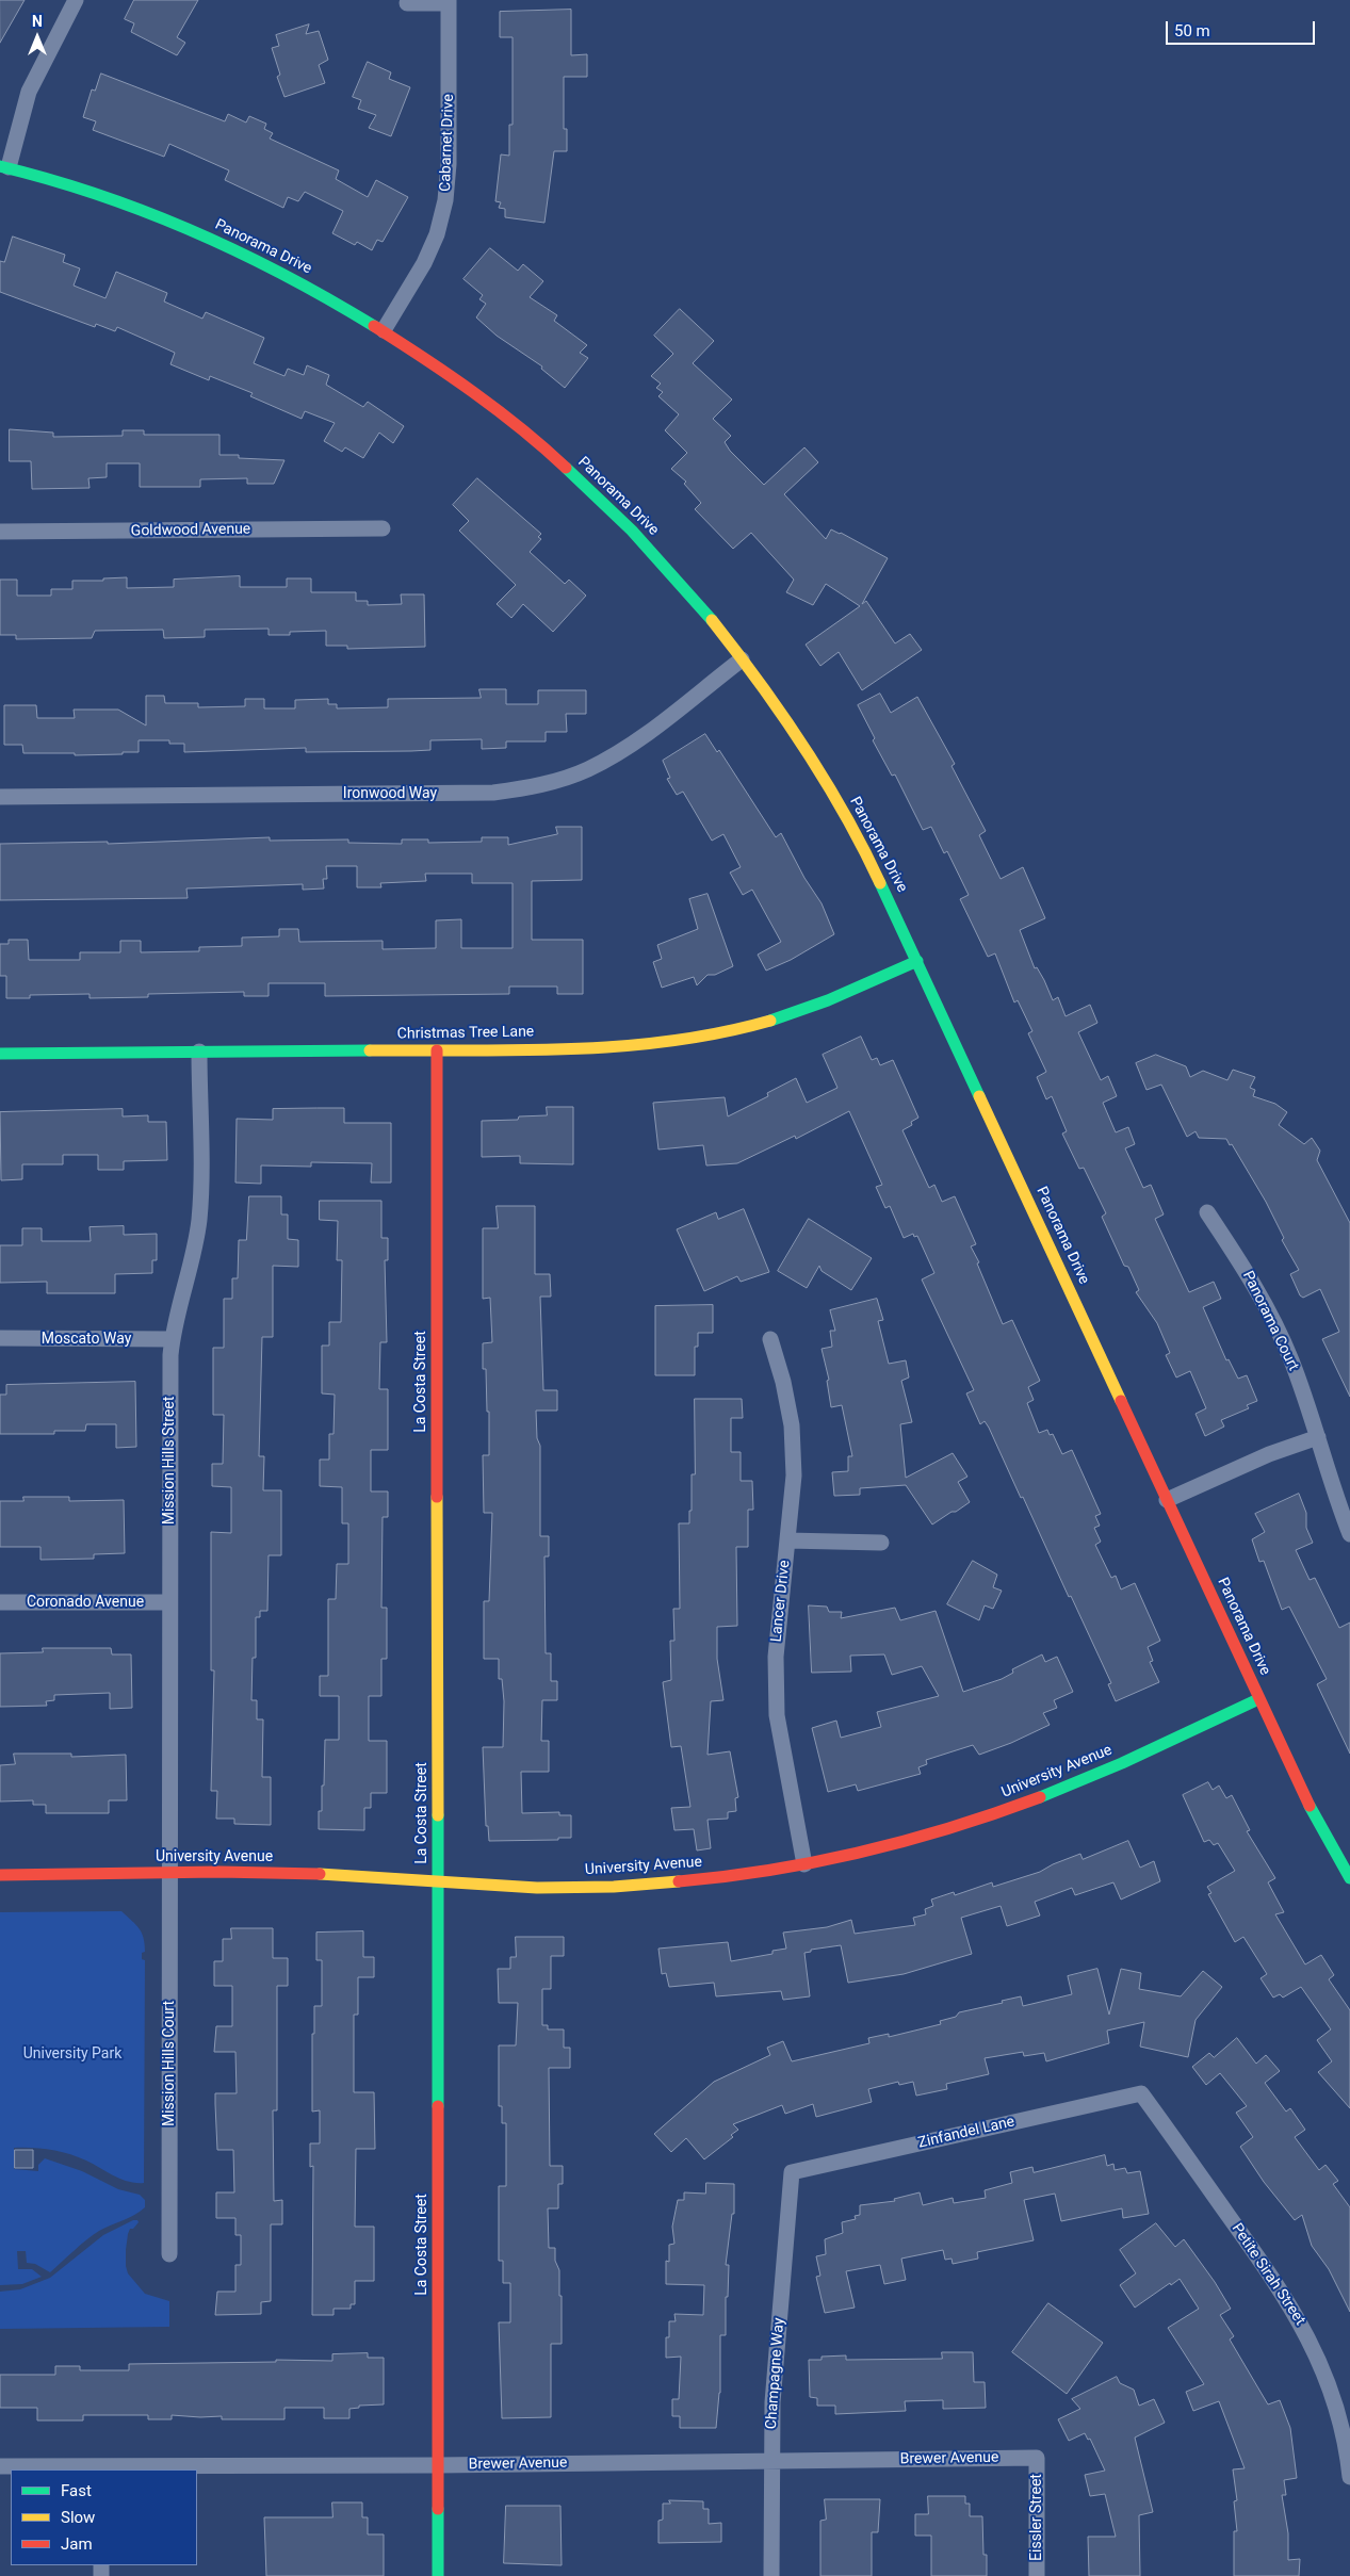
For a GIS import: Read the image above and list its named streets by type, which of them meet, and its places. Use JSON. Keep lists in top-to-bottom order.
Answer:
{
  "streets": {
    "street": [
      "Cabarnet Drive",
      "Panorama Drive",
      "Goldwood Avenue",
      "Ironwood Way",
      "Christmas Tree Lane",
      "Panorama Court",
      "Moscato Way",
      "La Costa Street",
      "Mission Hills Street",
      "Lancer Drive",
      "Coronado Avenue",
      "University Avenue",
      "Mission Hills Court",
      "Zinfandel Lane",
      "Petite Sirah Street",
      "Champagne Way",
      "Brewer Avenue",
      "Eissler Street"
    ]
  },
  "crossings": [
    ["Cabarnet Drive", "Panorama Drive"],
    ["Panorama Drive", "Ironwood Way"],
    ["Panorama Drive", "Christmas Tree Lane"],
    ["Panorama Drive", "University Avenue"],
    ["Christmas Tree Lane", "La Costa Street"],
    ["Christmas Tree Lane", "Mission Hills Street"],
    ["Moscato Way", "Mission Hills Street"],
    ["La Costa Street", "University Avenue"],
    ["La Costa Street", "Brewer Avenue"],
    ["Mission Hills Street", "Coronado Avenue"],
    ["Mission Hills Street", "University Avenue"],
    ["Mission Hills Street", "Mission Hills Court"],
    ["Lancer Drive", "University Avenue"],
    ["University Avenue", "Mission Hills Court"],
    ["Zinfandel Lane", "Petite Sirah Street"],
    ["Zinfandel Lane", "Champagne Way"],
    ["Champagne Way", "Brewer Avenue"],
    ["Brewer Avenue", "Eissler Street"]
  ],
  "parks": ["University Park"],
  "legend": ["Fast", "Slow", "Jam"],
  "scale_bar": "50 m",
  "north": "top"
}
